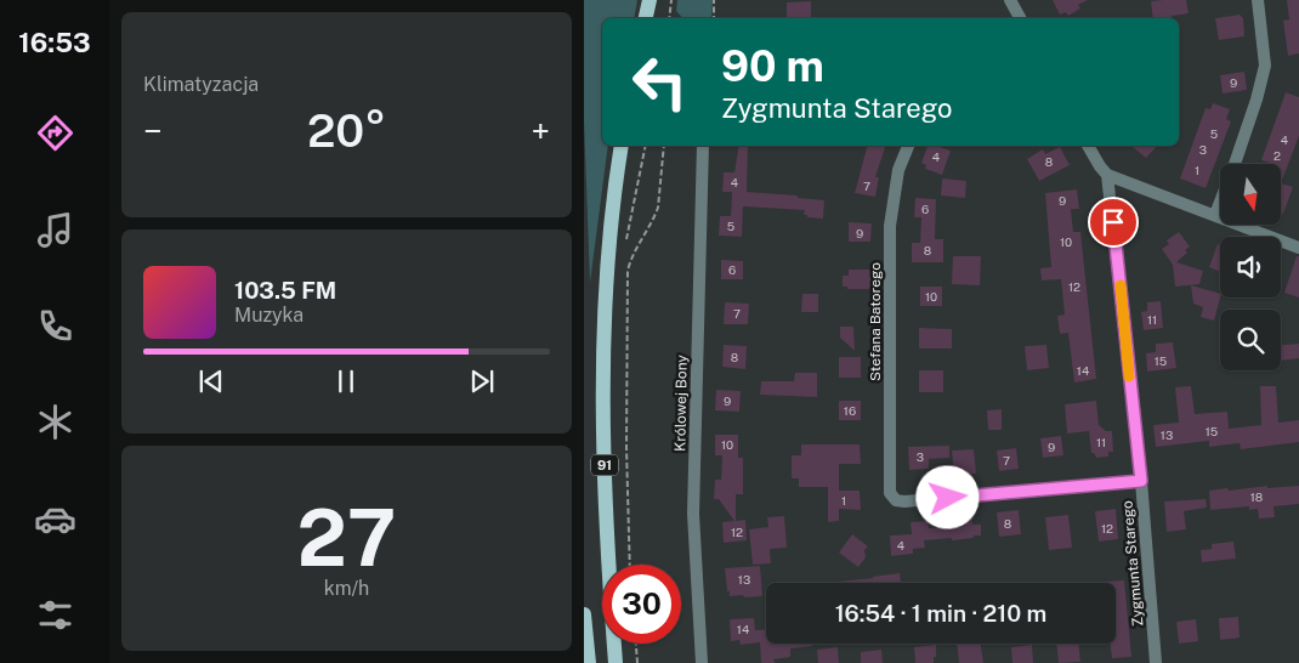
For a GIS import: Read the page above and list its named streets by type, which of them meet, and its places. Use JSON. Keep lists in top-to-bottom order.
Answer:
{
  "streets": {
    "main road": ["91"],
    "street": ["Stefana Batorego", "Królowej Bony", "Zygmunta Starego"]
  },
  "crossings": [
    ["Stefana Batorego", "Zygmunta Starego"]
  ],
  "house_numbers": [
    "9",
    "5",
    "4",
    "3",
    "2",
    "4",
    "8",
    "1",
    "4",
    "7",
    "9",
    "6",
    "5",
    "9",
    "10",
    "8",
    "6",
    "12",
    "10",
    "7",
    "11",
    "8",
    "15",
    "14",
    "9",
    "16",
    "15",
    "13",
    "11",
    "10",
    "9",
    "3",
    "7",
    "18",
    "1",
    "8",
    "12",
    "12",
    "4",
    "13",
    "14"
  ],
  "north": "bottom",
  "page": {
    "tabs": "16:53",
    "tile": [
      "Klimatyzacja",
      ["27", "km/h"]
    ],
    "turn": ["90 m", "Zygmunta Starego"],
    "heat": ["−", "20°", "+"],
    "song": ["103.5 FM", "Muzyka"],
    "limit": "30",
    "trip": "16:54 · 1 min · 210 m"
  }
}
